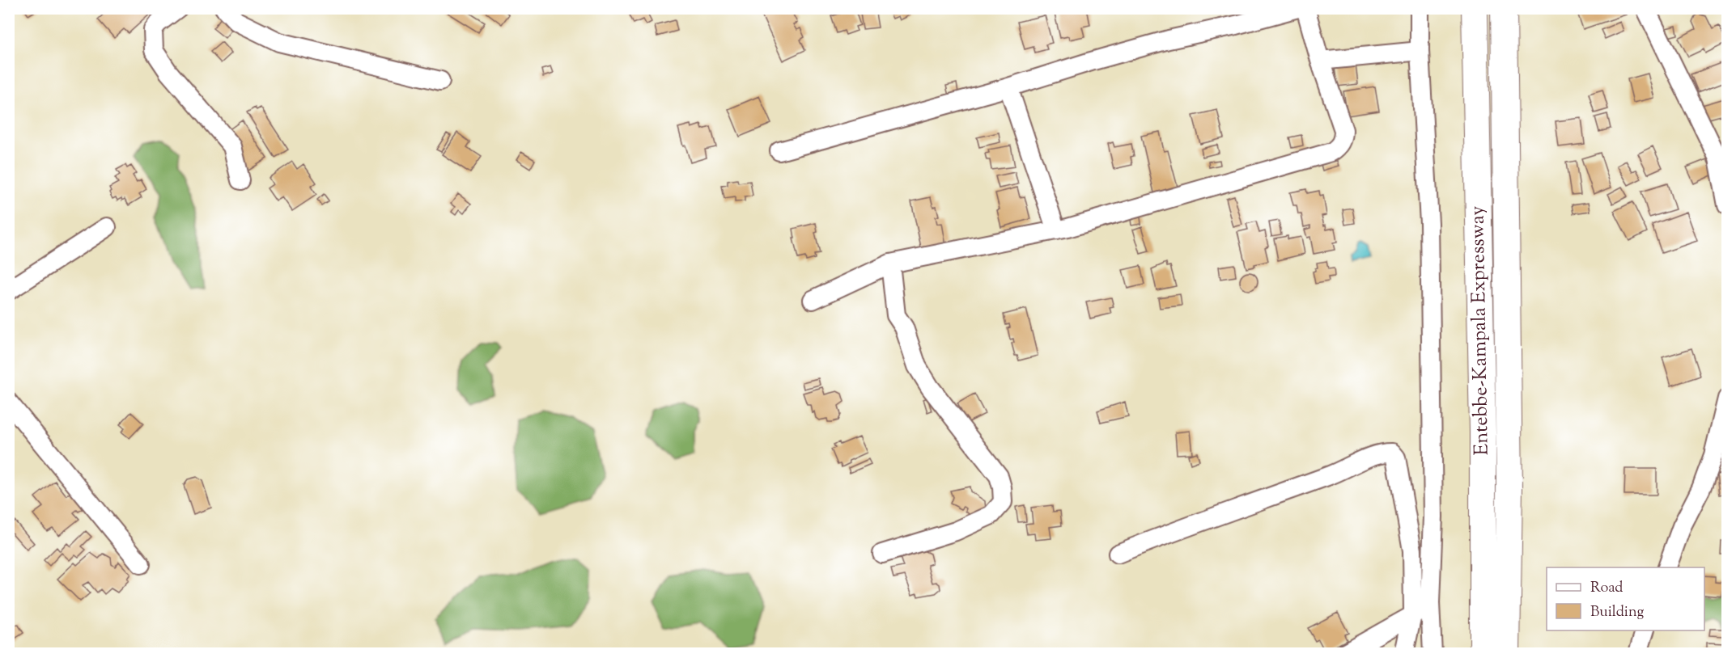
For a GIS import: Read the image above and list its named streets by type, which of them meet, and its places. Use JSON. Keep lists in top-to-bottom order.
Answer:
{
  "streets": {
    "highway": ["Entebbe-Kampala Expressway"]
  },
  "legend": ["Road", "Building"]
}
